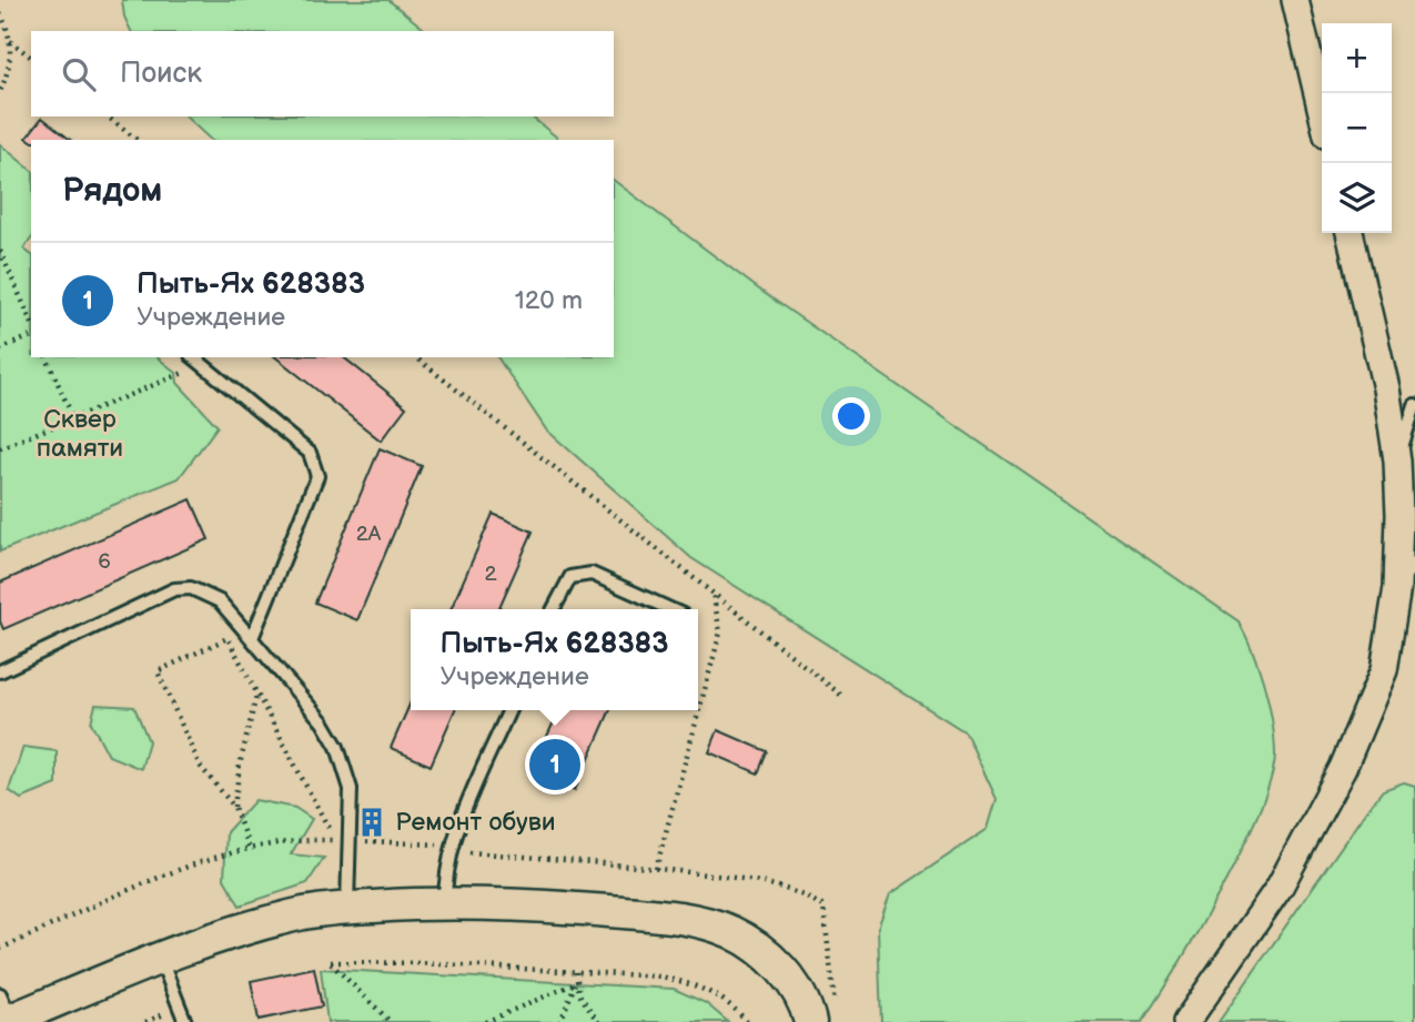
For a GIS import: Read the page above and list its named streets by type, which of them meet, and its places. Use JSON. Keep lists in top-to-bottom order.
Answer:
{
  "parks": ["Сквер памяти"],
  "places": {
    "building": ["Ремонт обуви"]
  },
  "house_numbers": ["2А", "6", "2"],
  "page": {
    "map_buttons": ["+", "−"],
    "search": "Поиск",
    "heading": "Рядом",
    "list": [
      {
        "mark": "1",
        "name": "Пыть-Ях 628383",
        "note": "Учреждение",
        "value": "120 m"
      }
    ],
    "popup": ["Пыть-Ях 628383", "Учреждение"],
    "pins": "1"
  }
}
